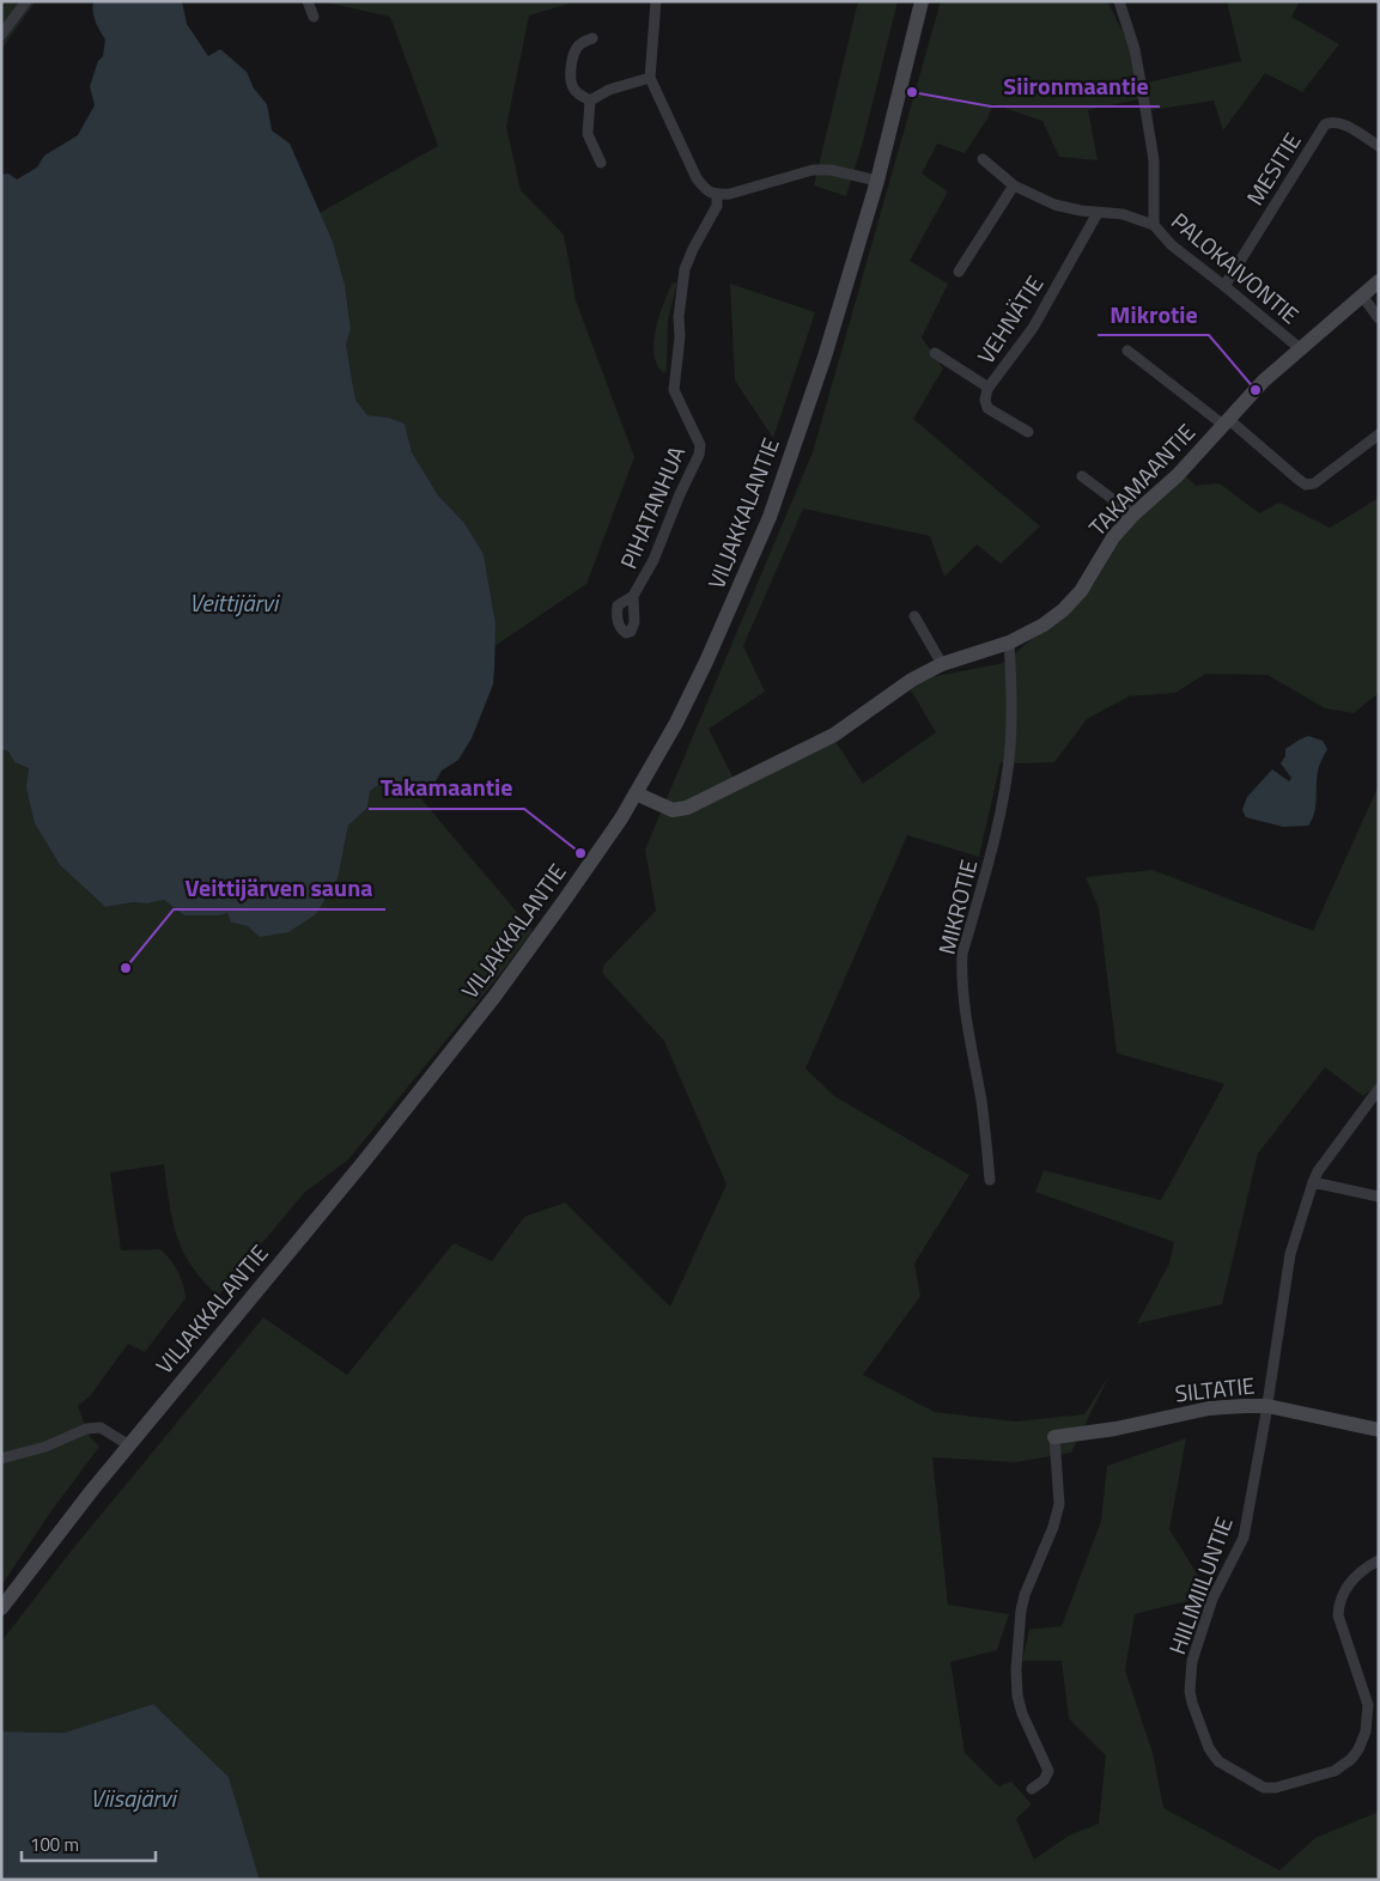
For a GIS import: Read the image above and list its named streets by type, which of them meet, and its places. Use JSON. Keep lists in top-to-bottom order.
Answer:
{
  "streets": {
    "street": [
      "MESITIE",
      "PALOKAIVONTIE",
      "VEHNÄTIE",
      "TAKAMAANTIE",
      "PIHATANHUA",
      "VILJAKKALANTIE",
      "MIKROTIE",
      "SILTATIE",
      "HIILIMIILUNTIE"
    ]
  },
  "crossings": [
    ["MESITIE", "PALOKAIVONTIE"],
    ["PALOKAIVONTIE", "TAKAMAANTIE"],
    ["TAKAMAANTIE", "VILJAKKALANTIE"],
    ["TAKAMAANTIE", "MIKROTIE"],
    ["SILTATIE", "HIILIMIILUNTIE"]
  ],
  "water": ["Veittijärvi", "Viisajärvi"],
  "places": [
    "Siironmaantie",
    "Mikrotie",
    "Takamaantie",
    "Veittijärven sauna"
  ],
  "scale_bar": "100 m"
}
